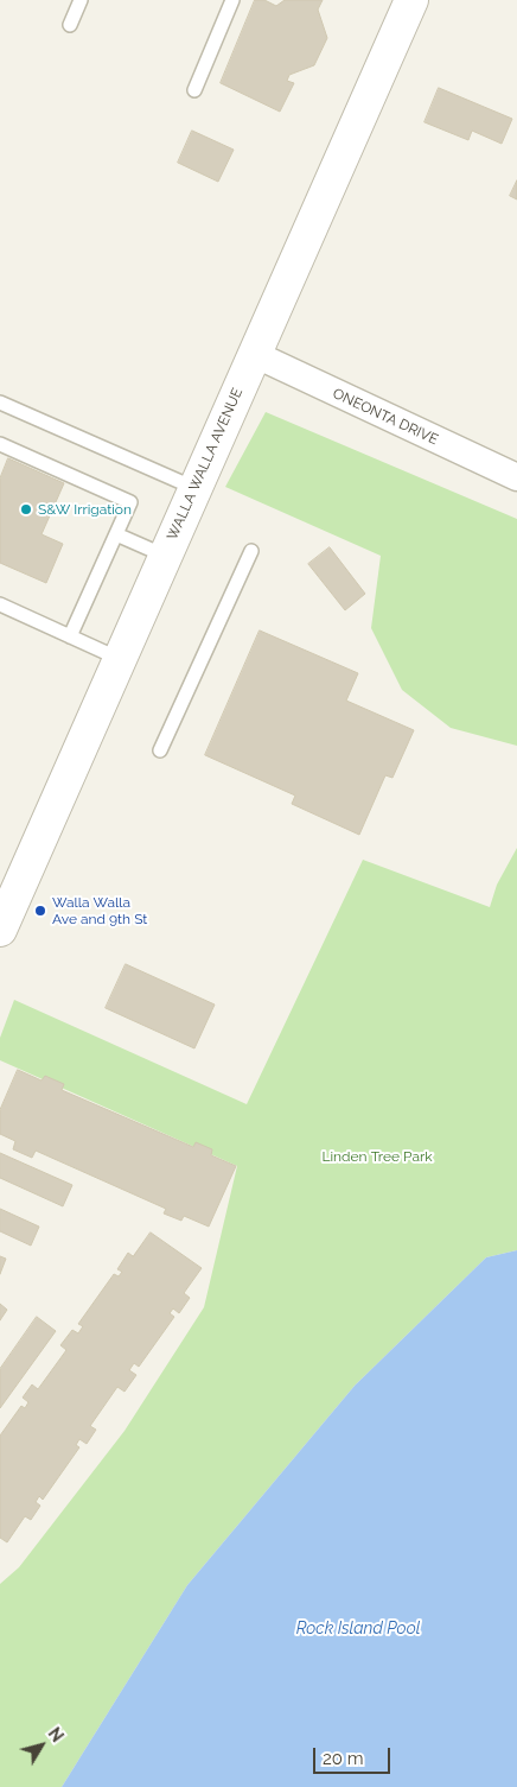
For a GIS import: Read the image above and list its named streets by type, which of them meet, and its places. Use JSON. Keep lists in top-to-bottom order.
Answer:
{
  "streets": {
    "street": ["ONEONTA DRIVE", "WALLA WALLA AVENUE"]
  },
  "crossings": [
    ["ONEONTA DRIVE", "WALLA WALLA AVENUE"]
  ],
  "water": ["Rock Island Pool"],
  "parks": ["Linden Tree Park"],
  "places": ["S&W Irrigation", "Walla Walla Ave and 9th St"],
  "scale_bar": "20 m",
  "north": "top right"
}
